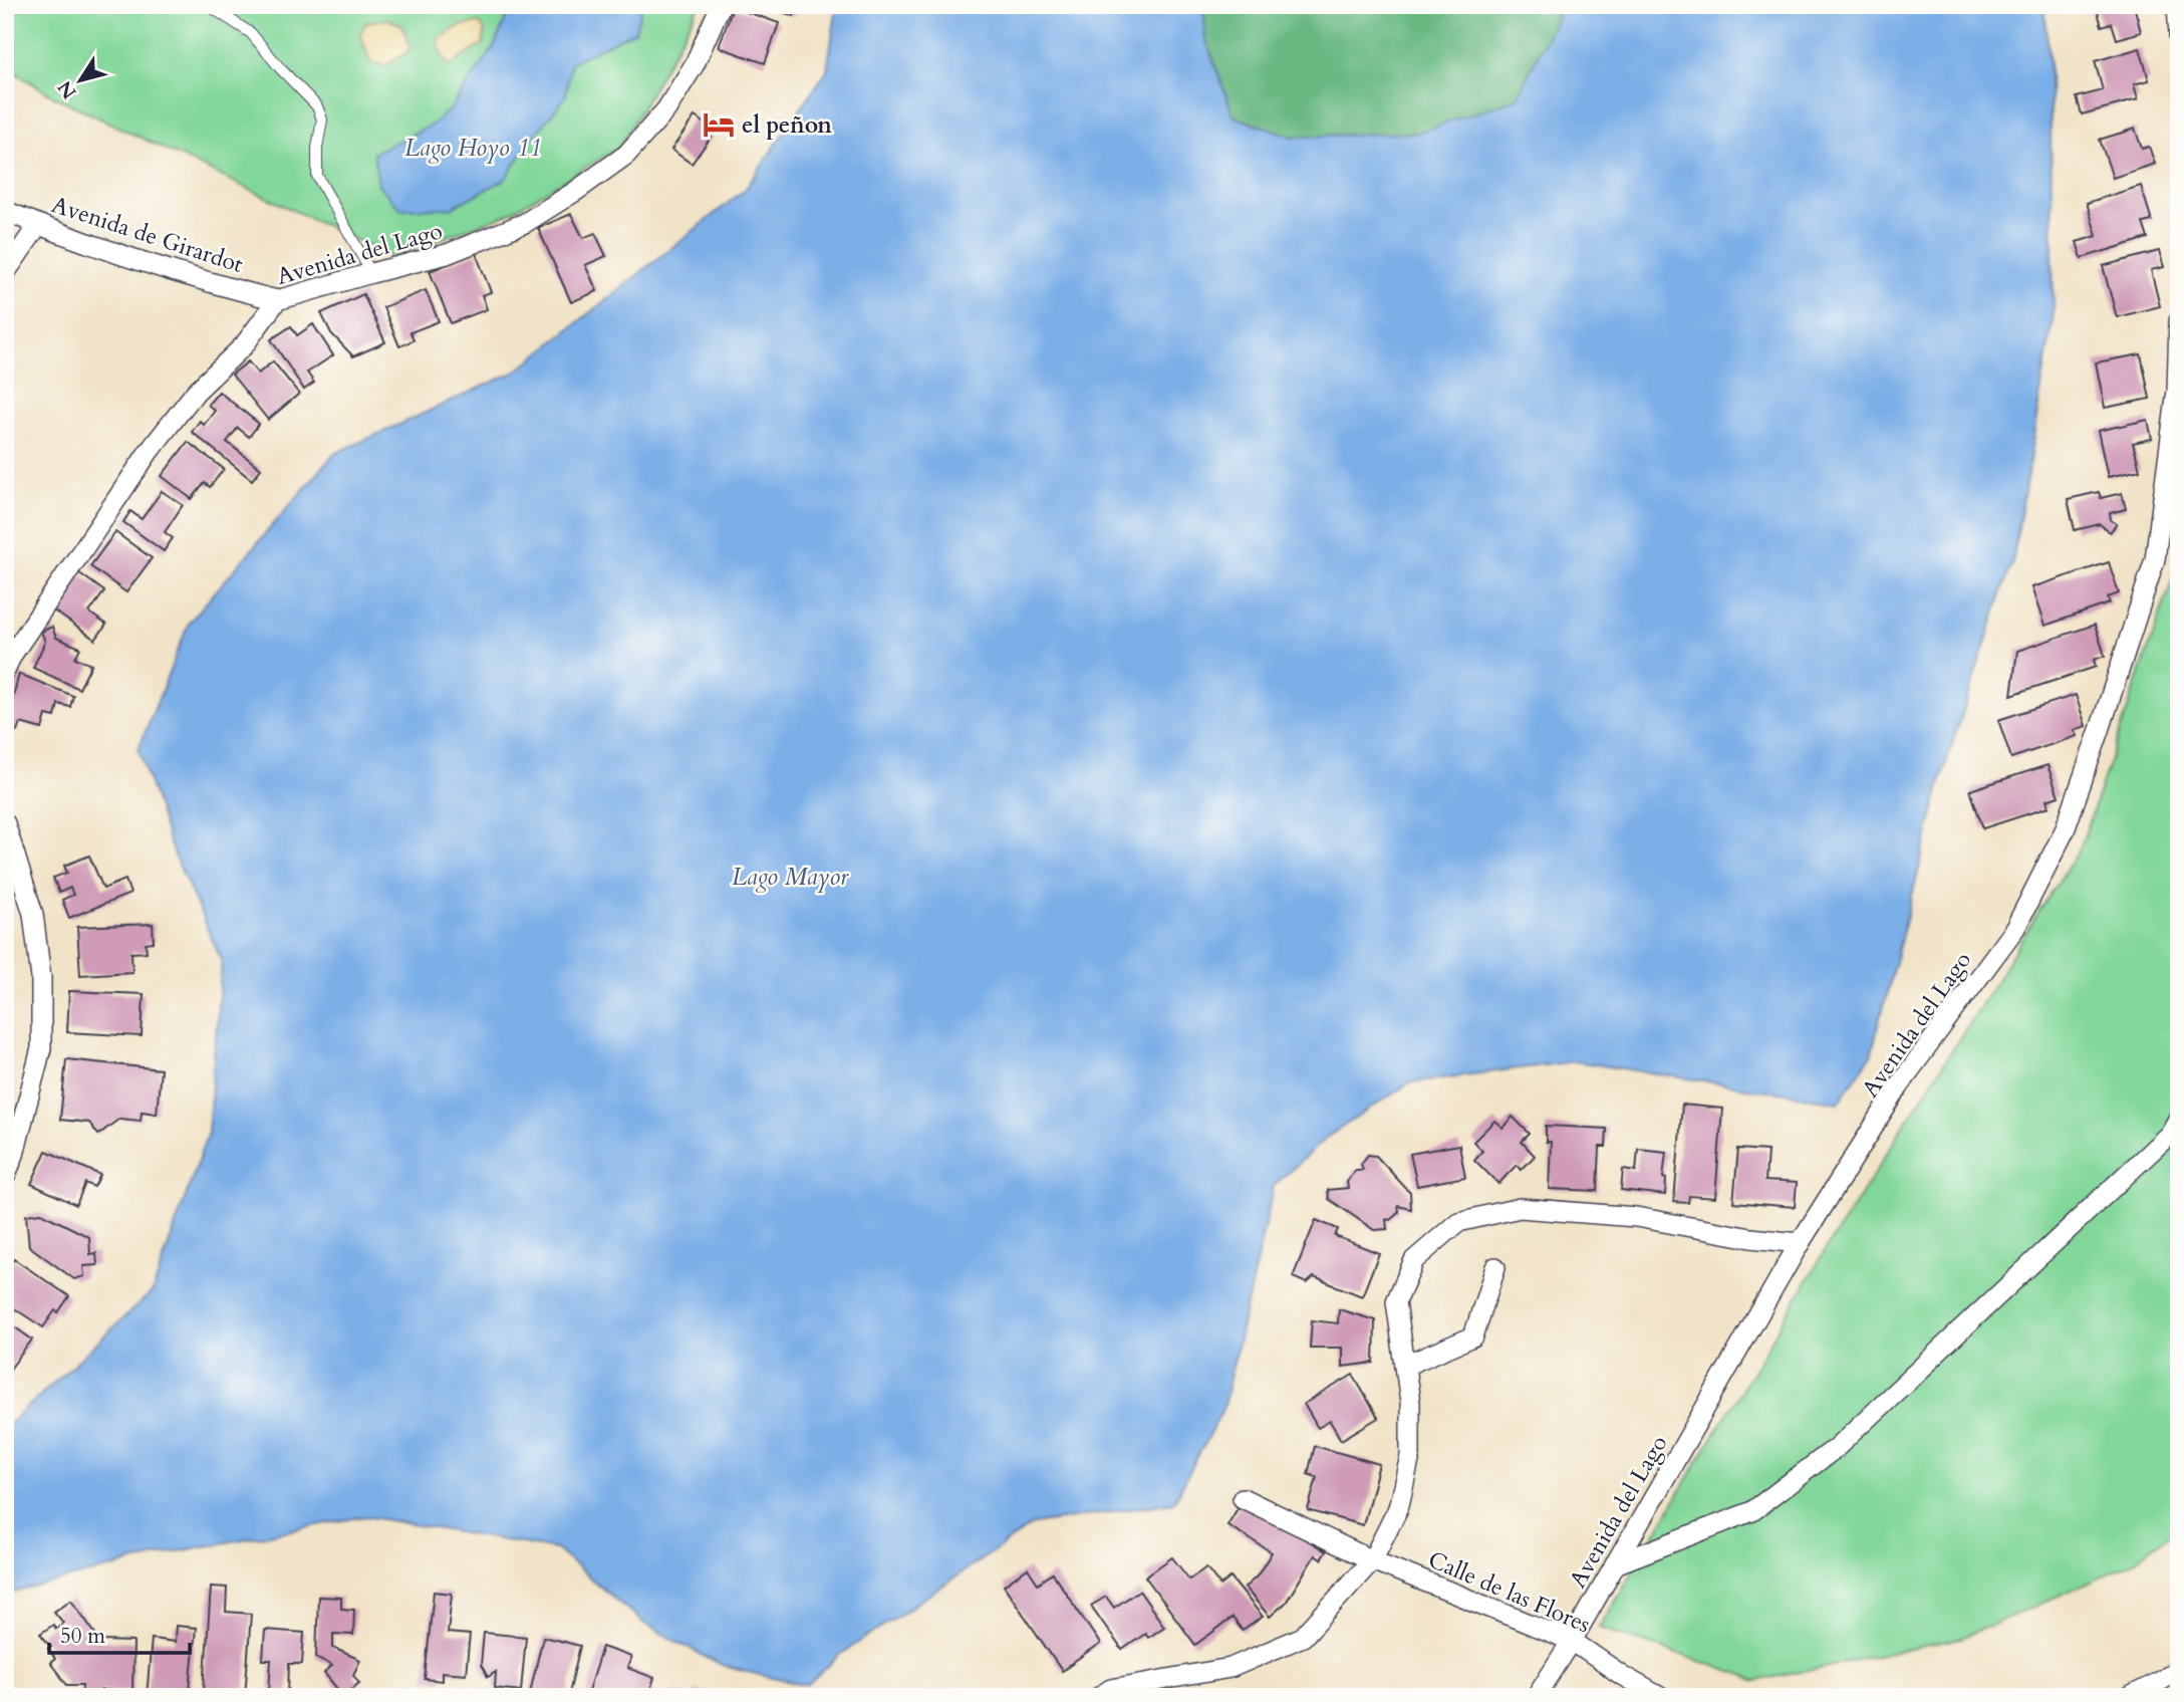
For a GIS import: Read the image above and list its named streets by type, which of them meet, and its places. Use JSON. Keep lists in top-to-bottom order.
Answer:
{
  "streets": {
    "street": ["Avenida de Girardot", "Avenida del Lago", "Calle de las Flores"]
  },
  "crossings": [
    ["Avenida de Girardot", "Avenida del Lago"],
    ["Avenida del Lago", "Calle de las Flores"]
  ],
  "water": ["Lago Hoyo 11", "Lago Mayor"],
  "places": {
    "hotel": ["el peñon"]
  },
  "scale_bar": "50 m",
  "north": "bottom left"
}
